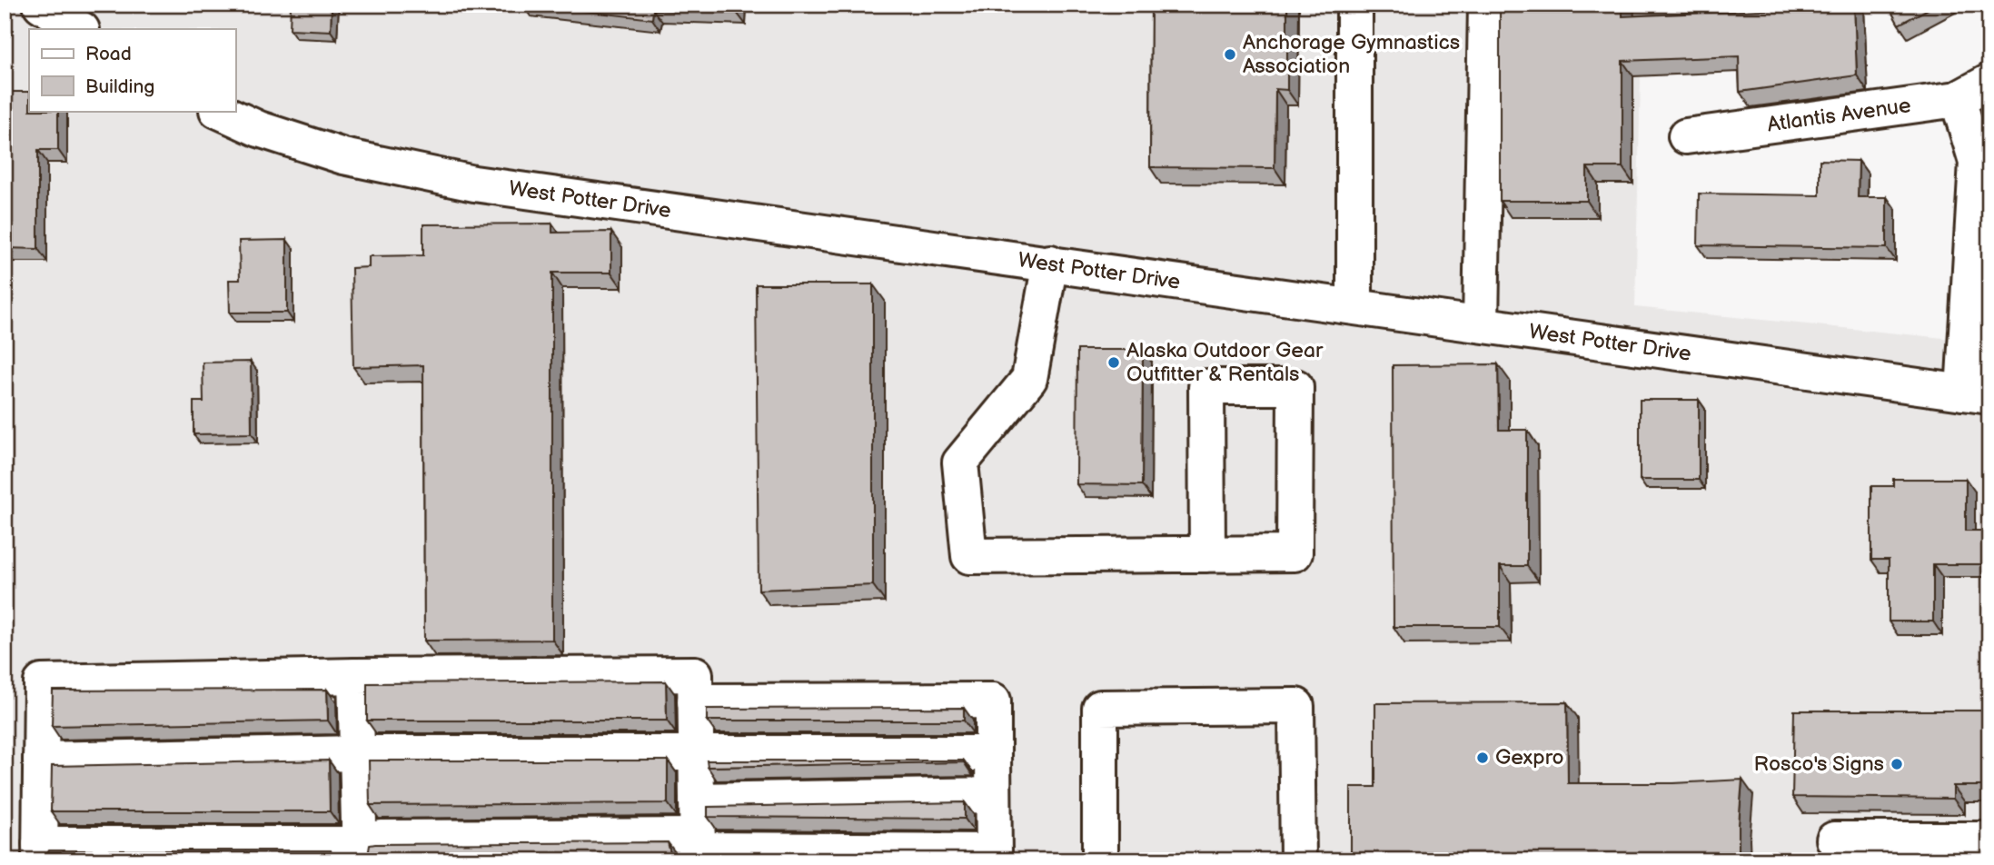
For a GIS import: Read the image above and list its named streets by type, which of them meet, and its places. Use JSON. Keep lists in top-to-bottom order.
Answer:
{
  "streets": {
    "main road": ["Atlantis Avenue", "West Potter Drive"]
  },
  "places": [
    "Anchorage Gymnastics Association",
    "Alaska Outdoor Gear Outfitter & Rentals",
    "Gexpro",
    "Rosco's Signs"
  ],
  "legend": ["Road", "Building"]
}
